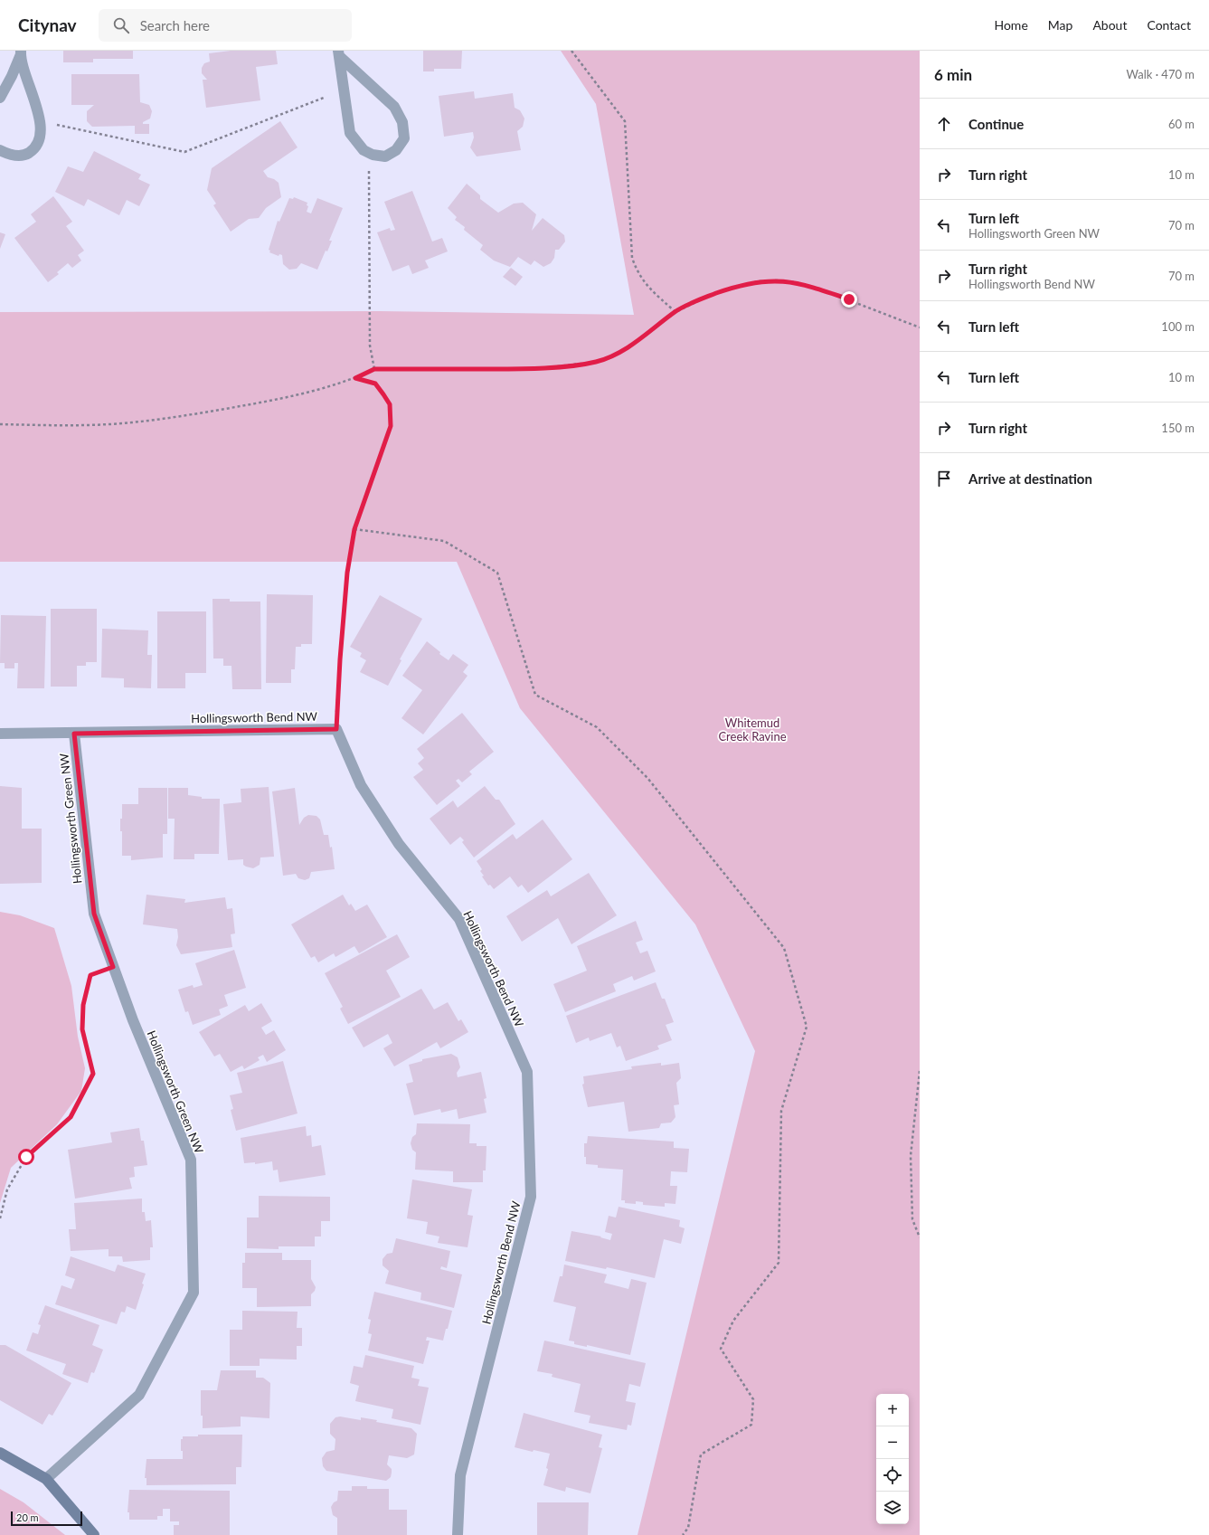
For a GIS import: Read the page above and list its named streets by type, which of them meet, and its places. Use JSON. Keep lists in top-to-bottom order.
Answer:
{
  "streets": {
    "street": ["Hollingsworth Bend NW", "Hollingsworth Green NW"]
  },
  "crossings": [
    ["Hollingsworth Bend NW", "Hollingsworth Green NW"]
  ],
  "parks": ["Whitemud Creek Ravine"],
  "scale_bar": "20 m",
  "page": {
    "header": "Citynav",
    "search": "Search here",
    "nav": [
      "Home",
      "Map",
      "About",
      "Contact"
    ],
    "heading": ["6 min", "Walk · 470 m"],
    "list": [
      ["Continue", "60 m"],
      ["Turn right", "10 m"],
      ["Turn left", "Hollingsworth Green NW", "70 m"],
      ["Turn right", "Hollingsworth Bend NW", "70 m"],
      ["Turn left", "100 m"],
      ["Turn left", "10 m"],
      ["Turn right", "150 m"],
      "Arrive at destination"
    ],
    "map_buttons": ["+", "−"],
    "scale": "20 m"
  }
}
